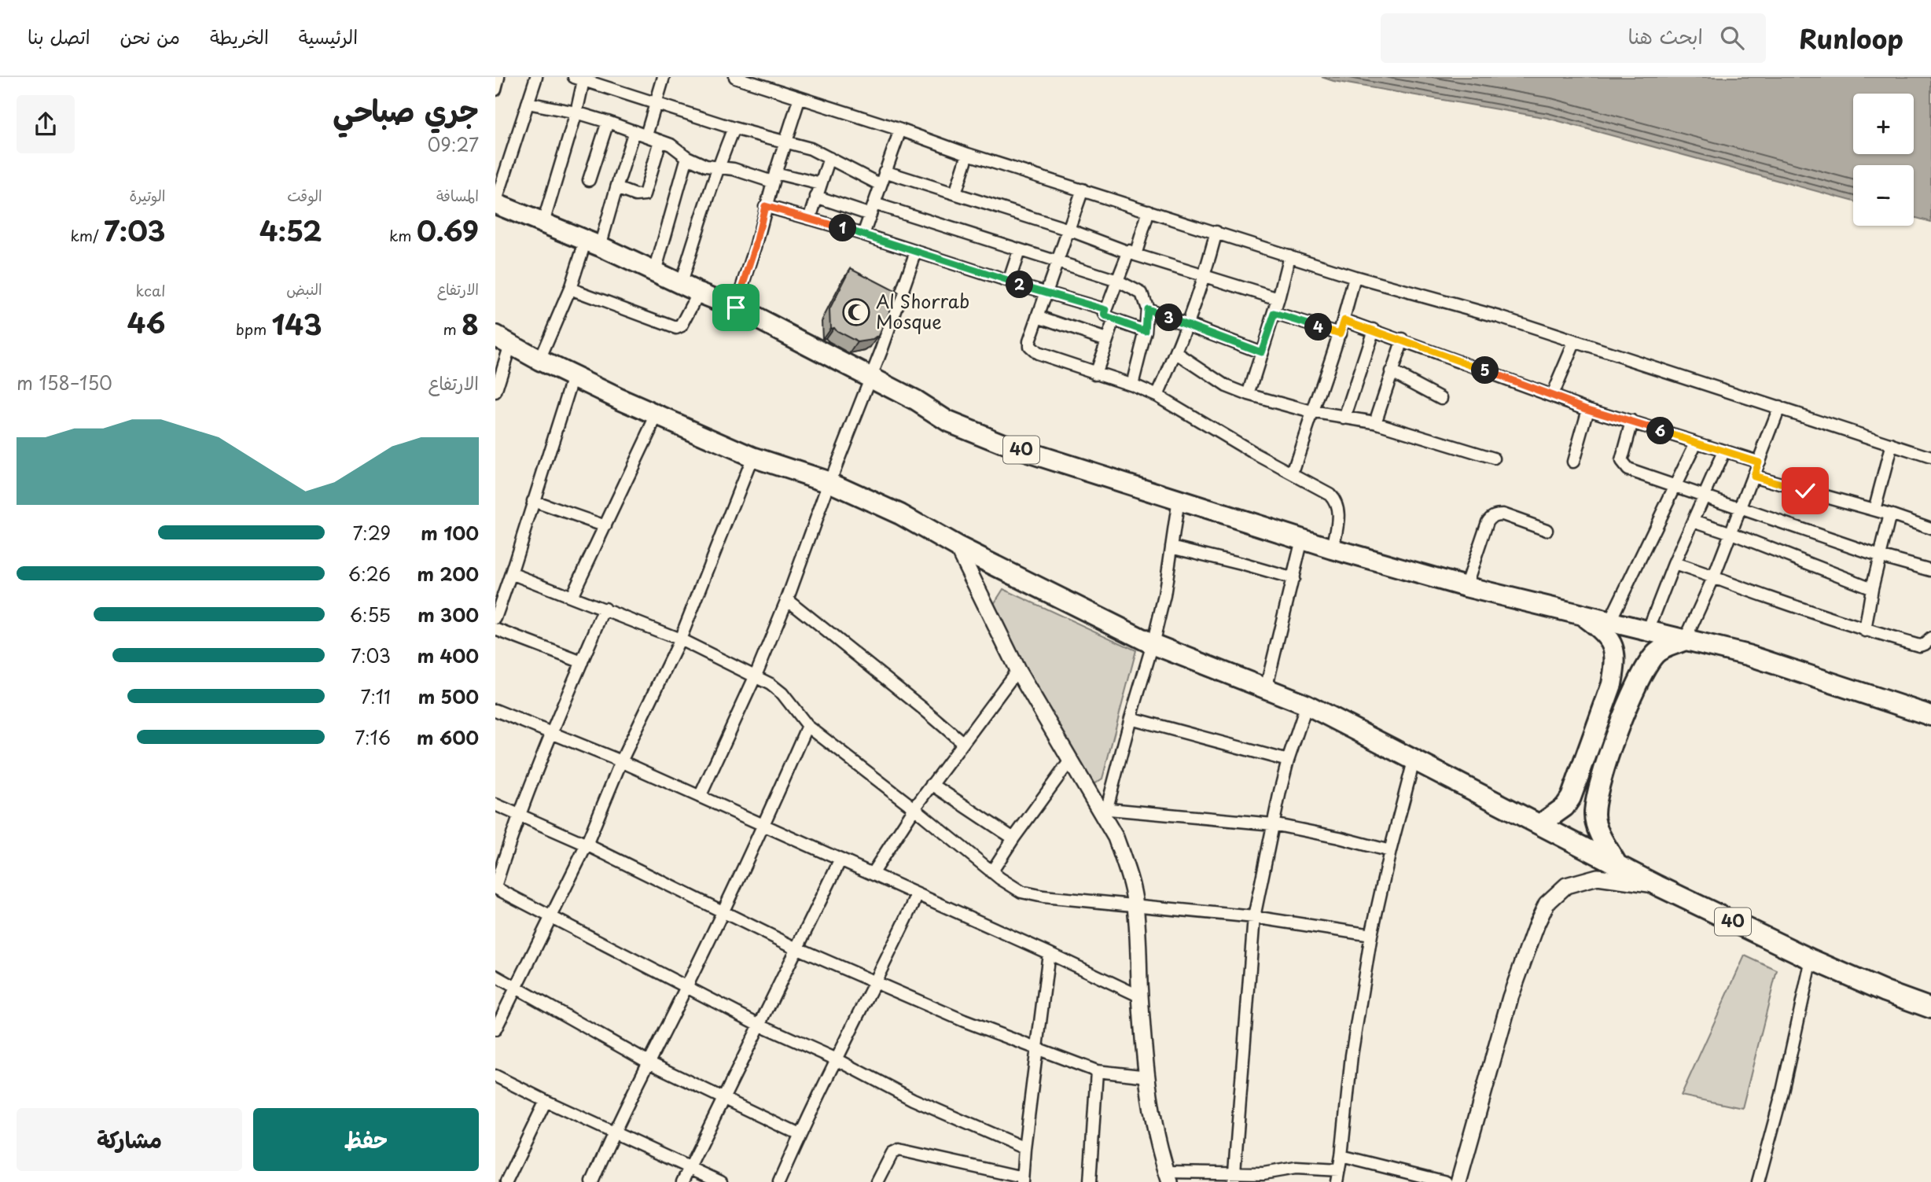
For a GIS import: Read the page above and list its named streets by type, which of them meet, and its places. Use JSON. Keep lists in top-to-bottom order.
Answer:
{
  "streets": {
    "highway": ["40"]
  },
  "places": {
    "mosque": ["Al Shorrab Mosque"]
  },
  "page": {
    "header": "Runloop",
    "search": "ابحث هنا",
    "nav": [
      "الرئيسية",
      "الخريطة",
      "من نحن",
      "اتصل بنا"
    ],
    "heading": ["جري صباحي", "09:27"],
    "map_buttons": ["+", "−"],
    "stats": [
      ["المسافة", "0.69 km"],
      ["الوقت", "4:52"],
      ["الوتيرة", "7:03 /km"],
      ["الارتفاع", "8 m"],
      ["النبض", "143 bpm"],
      ["kcal", "46"]
    ],
    "pins": [
      "1",
      "2",
      "3",
      "4",
      "5",
      "6"
    ],
    "chart": ["الارتفاع", "150–158 m"],
    "list": [
      {
        "name": "100 m",
        "note": "7:29"
      },
      {
        "name": "200 m",
        "note": "6:26"
      },
      {
        "name": "300 m",
        "note": "6:55"
      },
      {
        "name": "400 m",
        "note": "7:03"
      },
      {
        "name": "500 m",
        "note": "7:11"
      },
      {
        "name": "600 m",
        "note": "7:16"
      }
    ],
    "buttons": ["حفظ", "مشاركة"]
  }
}
